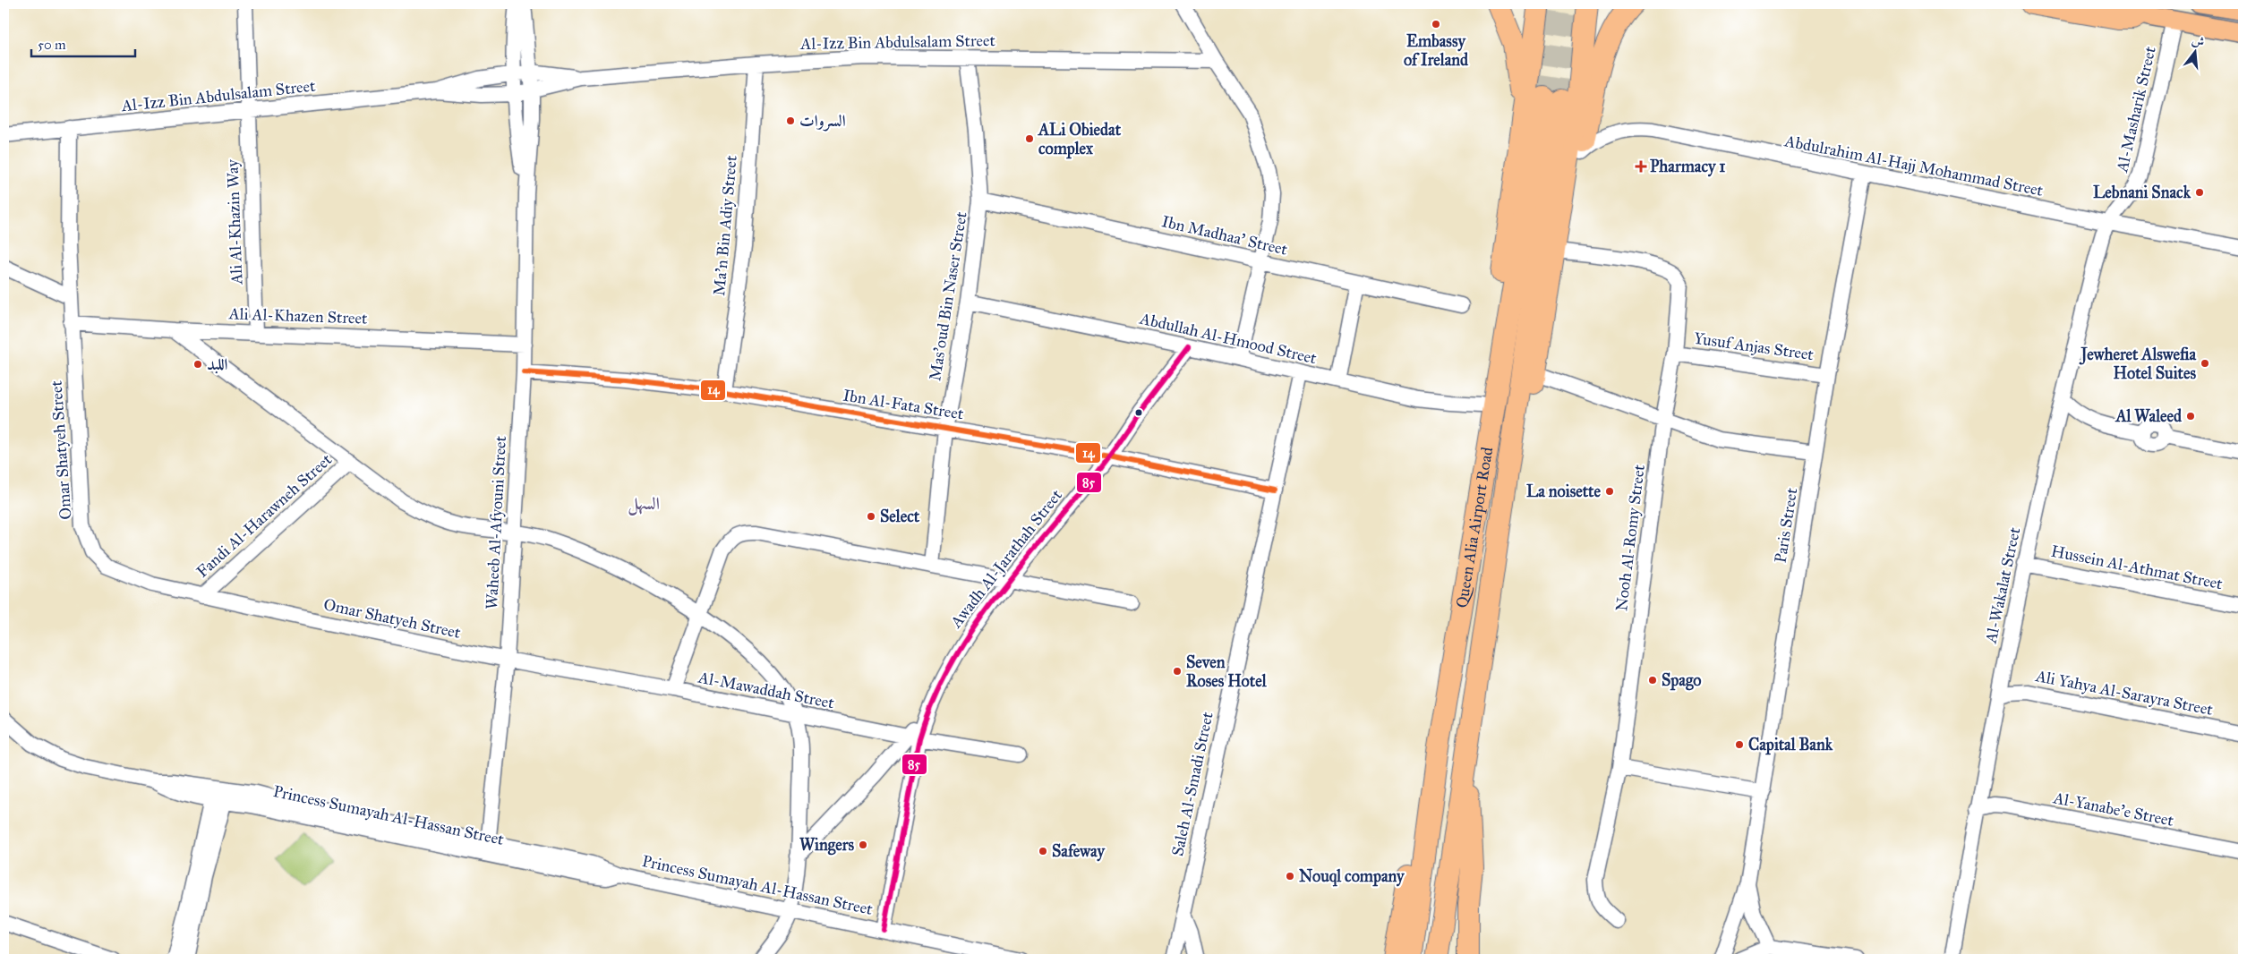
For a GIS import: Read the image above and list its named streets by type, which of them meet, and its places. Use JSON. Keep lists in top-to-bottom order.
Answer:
{
  "streets": {
    "highway": ["Queen Alia Airport Road"],
    "street": [
      "Al-Izz Bin Abdulsalam Street",
      "Al-Masharik Street",
      "Abdulrahim Al-Hajj Mohammad Street",
      "Ali Al-Khazin Way",
      "Ma'n Bin Adiy Street",
      "Ibn Madhaa' Street",
      "Mas'oud Bin Naser Street",
      "Ali Al-Khazen Street",
      "Abdullah Al-Hmood Street",
      "Yusuf Anjas Street",
      "Ibn Al-Fata Street",
      "Omar Shatyeh Street",
      "Fandi Al-Harawneh Street",
      "Waheeb Al-Afyouni Street",
      "Paris Street",
      "Nooh Al-Romy Street",
      "Awadh Al-Jarathah Street",
      "Hussein Al-Athmat Street",
      "Al-Wakalat Street",
      "Al-Mawaddah Street",
      "Ali Yahya Al-Sarayra Street",
      "Saleh Al-Smadi Street",
      "Al-Yanabe'e Street",
      "Princess Sumayah Al-Hassan Street"
    ]
  },
  "crossings": [
    ["Al-Izz Bin Abdulsalam Street", "Ali Al-Khazin Way"],
    ["Al-Izz Bin Abdulsalam Street", "Ma'n Bin Adiy Street"],
    ["Al-Izz Bin Abdulsalam Street", "Mas'oud Bin Naser Street"],
    ["Al-Izz Bin Abdulsalam Street", "Omar Shatyeh Street"],
    ["Al-Izz Bin Abdulsalam Street", "Waheeb Al-Afyouni Street"],
    ["Al-Masharik Street", "Abdulrahim Al-Hajj Mohammad Street"],
    ["Al-Masharik Street", "Al-Wakalat Street"],
    ["Abdulrahim Al-Hajj Mohammad Street", "Paris Street"],
    ["Abdulrahim Al-Hajj Mohammad Street", "Al-Wakalat Street"],
    ["Ali Al-Khazin Way", "Ali Al-Khazen Street"],
    ["Ma'n Bin Adiy Street", "Ibn Al-Fata Street"],
    ["Ibn Madhaa' Street", "Mas'oud Bin Naser Street"],
    ["Mas'oud Bin Naser Street", "Abdullah Al-Hmood Street"],
    ["Mas'oud Bin Naser Street", "Ibn Al-Fata Street"],
    ["Ali Al-Khazen Street", "Omar Shatyeh Street"],
    ["Ali Al-Khazen Street", "Waheeb Al-Afyouni Street"],
    ["Abdullah Al-Hmood Street", "Awadh Al-Jarathah Street"],
    ["Abdullah Al-Hmood Street", "Saleh Al-Smadi Street"],
    ["Yusuf Anjas Street", "Paris Street"],
    ["Yusuf Anjas Street", "Nooh Al-Romy Street"],
    ["Ibn Al-Fata Street", "Waheeb Al-Afyouni Street"],
    ["Ibn Al-Fata Street", "Awadh Al-Jarathah Street"],
    ["Ibn Al-Fata Street", "Saleh Al-Smadi Street"],
    ["Omar Shatyeh Street", "Fandi Al-Harawneh Street"],
    ["Omar Shatyeh Street", "Waheeb Al-Afyouni Street"],
    ["Omar Shatyeh Street", "Al-Mawaddah Street"],
    ["Waheeb Al-Afyouni Street", "Al-Mawaddah Street"],
    ["Waheeb Al-Afyouni Street", "Princess Sumayah Al-Hassan Street"],
    ["Awadh Al-Jarathah Street", "Al-Mawaddah Street"],
    ["Awadh Al-Jarathah Street", "Princess Sumayah Al-Hassan Street"],
    ["Hussein Al-Athmat Street", "Al-Wakalat Street"],
    ["Al-Wakalat Street", "Ali Yahya Al-Sarayra Street"],
    ["Al-Wakalat Street", "Al-Yanabe'e Street"]
  ],
  "districts": ["السهل"],
  "places": {
    "other": [
      "Embassy of Ireland",
      "السروات",
      "ALi Obiedat complex",
      "Lebnani Snack",
      "Jewheret Alswefia Hotel Suites",
      "اللبد",
      "Al Waleed",
      "La noisette",
      "Select",
      "Seven Roses Hotel",
      "Spago",
      "Capital Bank",
      "Wingers",
      "Safeway",
      "Nouql company"
    ],
    "health": ["Pharmacy 1"]
  },
  "lines": ["transit line 85", "transit line 14"],
  "scale_bar": "50 m",
  "north": "top"
}
